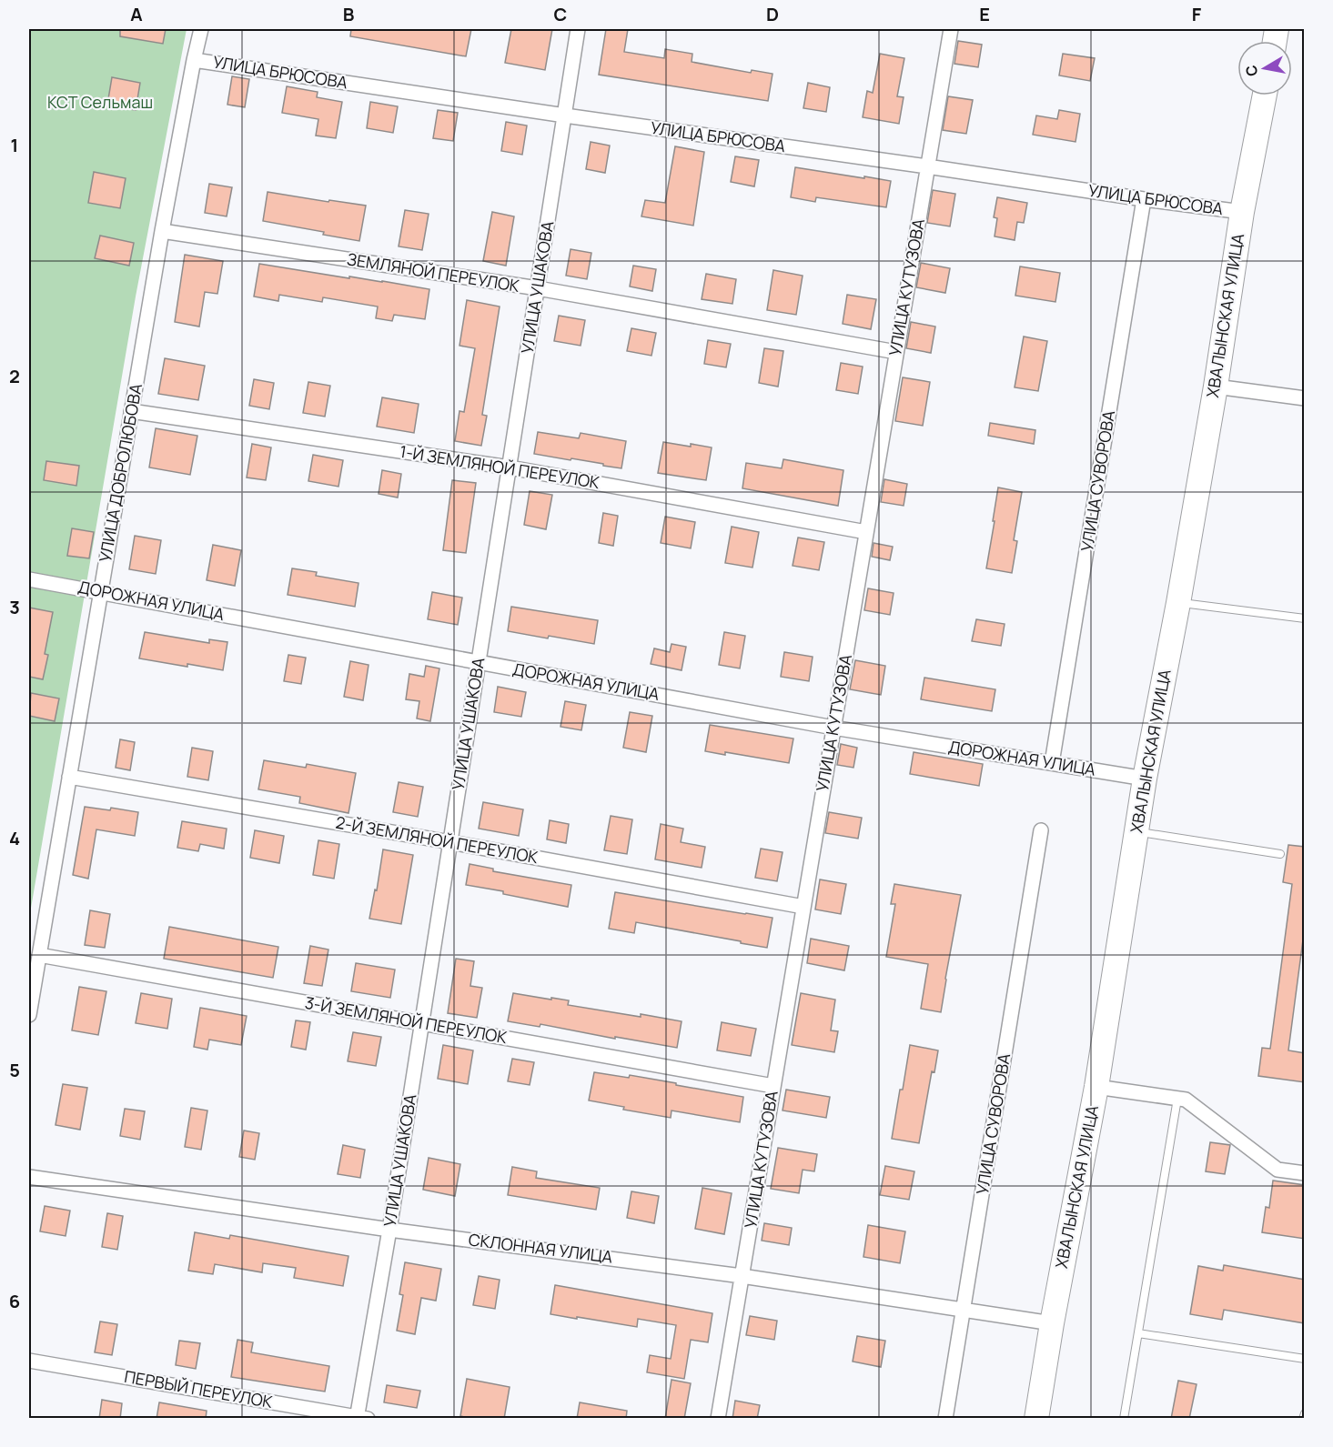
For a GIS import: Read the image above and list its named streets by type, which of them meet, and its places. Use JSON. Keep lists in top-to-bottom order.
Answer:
{
  "streets": {
    "main road": ["ХВАЛЫНСКАЯ УЛИЦА"],
    "street": [
      "УЛИЦА БРЮСОВА",
      "ЗЕМЛЯНОЙ ПЕРЕУЛОК",
      "УЛИЦА УШАКОВА",
      "УЛИЦА КУТУЗОВА",
      "1-Й ЗЕМЛЯНОЙ ПЕРЕУЛОК",
      "УЛИЦА ДОБРОЛЮБОВА",
      "УЛИЦА СУВОРОВА",
      "ДОРОЖНАЯ УЛИЦА",
      "2-Й ЗЕМЛЯНОЙ ПЕРЕУЛОК",
      "3-Й ЗЕМЛЯНОЙ ПЕРЕУЛОК",
      "СКЛОННАЯ УЛИЦА",
      "ПЕРВЫЙ ПЕРЕУЛОК"
    ]
  },
  "crossings": [
    ["УЛИЦА БРЮСОВА", "УЛИЦА УШАКОВА"],
    ["УЛИЦА БРЮСОВА", "УЛИЦА КУТУЗОВА"],
    ["УЛИЦА БРЮСОВА", "ХВАЛЫНСКАЯ УЛИЦА"],
    ["УЛИЦА БРЮСОВА", "УЛИЦА ДОБРОЛЮБОВА"],
    ["УЛИЦА БРЮСОВА", "УЛИЦА СУВОРОВА"],
    ["ЗЕМЛЯНОЙ ПЕРЕУЛОК", "УЛИЦА УШАКОВА"],
    ["ЗЕМЛЯНОЙ ПЕРЕУЛОК", "УЛИЦА КУТУЗОВА"],
    ["ЗЕМЛЯНОЙ ПЕРЕУЛОК", "УЛИЦА ДОБРОЛЮБОВА"],
    ["УЛИЦА УШАКОВА", "1-Й ЗЕМЛЯНОЙ ПЕРЕУЛОК"],
    ["УЛИЦА УШАКОВА", "ДОРОЖНАЯ УЛИЦА"],
    ["УЛИЦА УШАКОВА", "2-Й ЗЕМЛЯНОЙ ПЕРЕУЛОК"],
    ["УЛИЦА УШАКОВА", "3-Й ЗЕМЛЯНОЙ ПЕРЕУЛОК"],
    ["УЛИЦА УШАКОВА", "СКЛОННАЯ УЛИЦА"],
    ["УЛИЦА УШАКОВА", "ПЕРВЫЙ ПЕРЕУЛОК"],
    ["УЛИЦА КУТУЗОВА", "1-Й ЗЕМЛЯНОЙ ПЕРЕУЛОК"],
    ["УЛИЦА КУТУЗОВА", "ДОРОЖНАЯ УЛИЦА"],
    ["УЛИЦА КУТУЗОВА", "2-Й ЗЕМЛЯНОЙ ПЕРЕУЛОК"],
    ["УЛИЦА КУТУЗОВА", "3-Й ЗЕМЛЯНОЙ ПЕРЕУЛОК"],
    ["УЛИЦА КУТУЗОВА", "СКЛОННАЯ УЛИЦА"],
    ["ХВАЛЫНСКАЯ УЛИЦА", "ДОРОЖНАЯ УЛИЦА"],
    ["ХВАЛЫНСКАЯ УЛИЦА", "СКЛОННАЯ УЛИЦА"],
    ["1-Й ЗЕМЛЯНОЙ ПЕРЕУЛОК", "УЛИЦА ДОБРОЛЮБОВА"],
    ["УЛИЦА ДОБРОЛЮБОВА", "ДОРОЖНАЯ УЛИЦА"],
    ["УЛИЦА ДОБРОЛЮБОВА", "2-Й ЗЕМЛЯНОЙ ПЕРЕУЛОК"],
    ["УЛИЦА ДОБРОЛЮБОВА", "3-Й ЗЕМЛЯНОЙ ПЕРЕУЛОК"],
    ["УЛИЦА СУВОРОВА", "ДОРОЖНАЯ УЛИЦА"],
    ["УЛИЦА СУВОРОВА", "СКЛОННАЯ УЛИЦА"]
  ],
  "parks": ["КСТ Сельмаш"],
  "north": "left",
  "grid": {
    "columns": [
      "A",
      "B",
      "C",
      "D",
      "E",
      "F"
    ],
    "rows": [
      "1",
      "2",
      "3",
      "4",
      "5",
      "6"
    ]
  }
}
